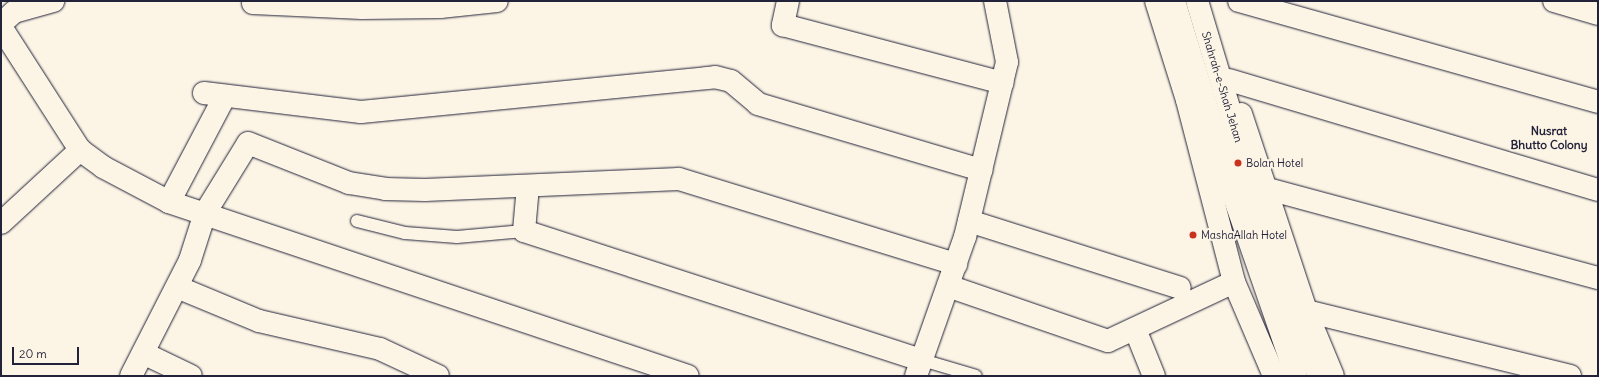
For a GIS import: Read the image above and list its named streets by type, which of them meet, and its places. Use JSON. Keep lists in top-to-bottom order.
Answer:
{
  "streets": {
    "street": ["Shahrah-e-Shah Jehan"]
  },
  "districts": ["Nusrat Bhutto Colony"],
  "places": ["Bolan Hotel", "MashaAllah Hotel"],
  "scale_bar": "20 m"
}
